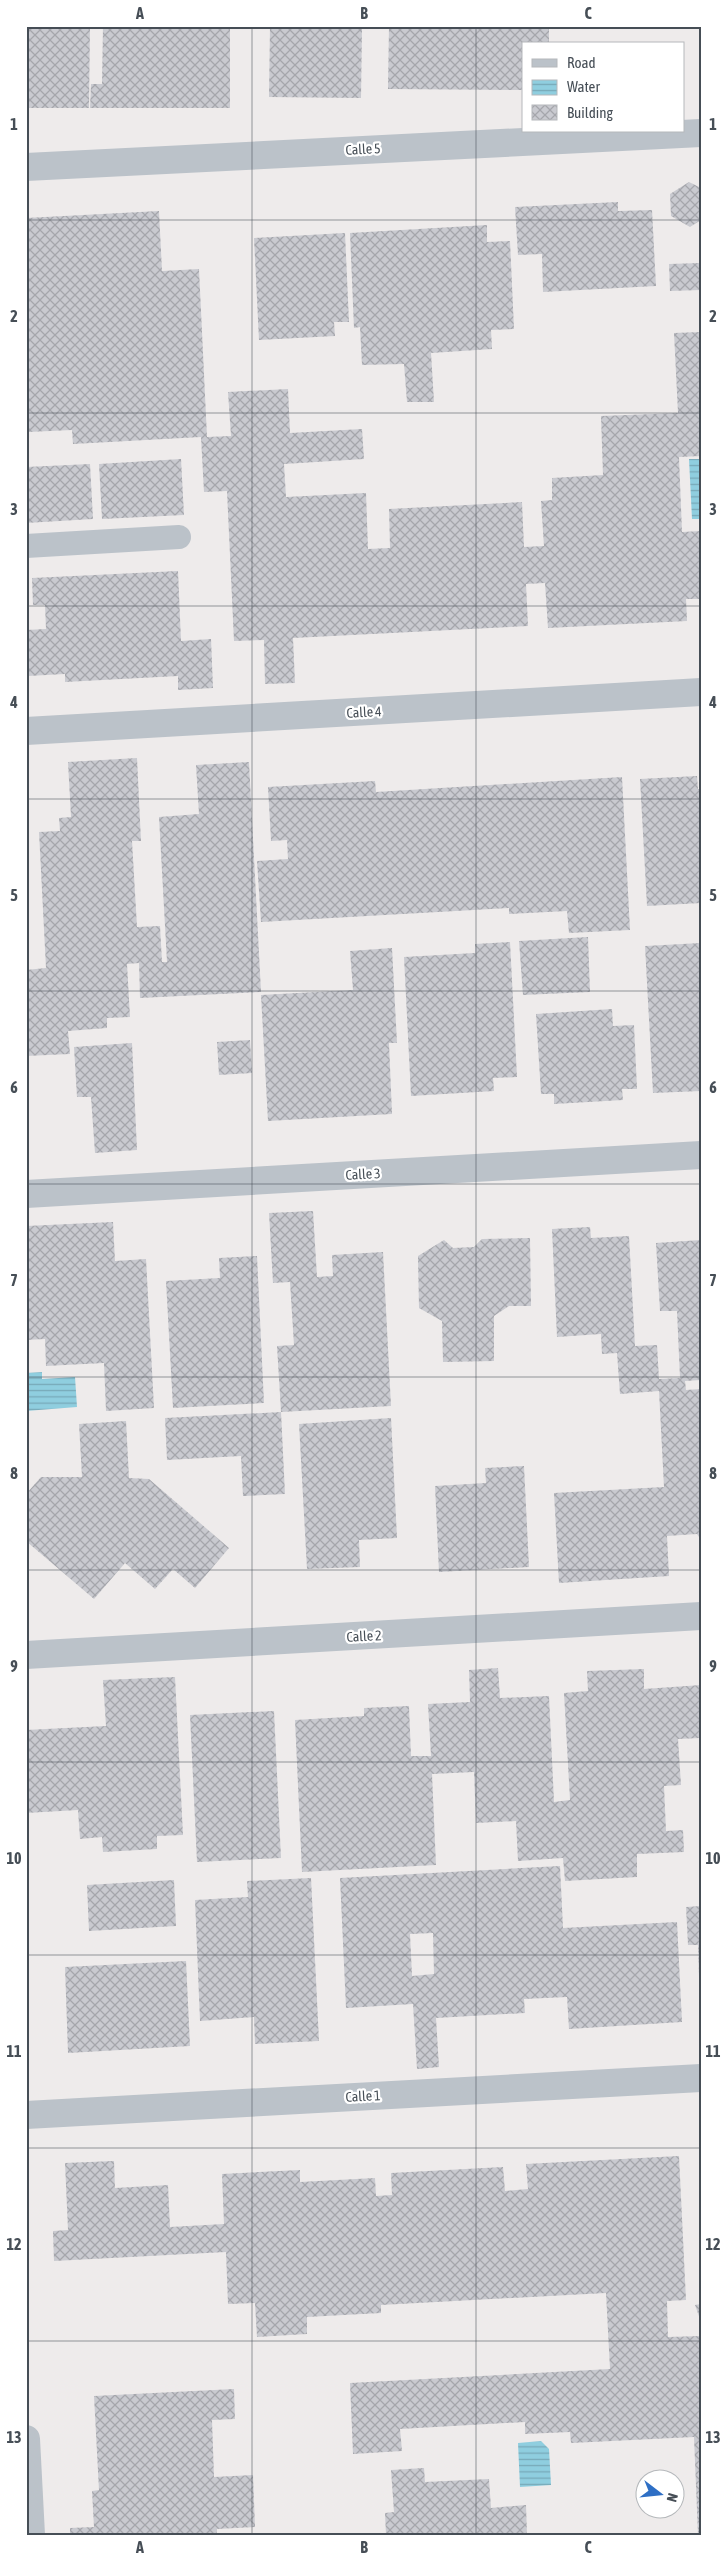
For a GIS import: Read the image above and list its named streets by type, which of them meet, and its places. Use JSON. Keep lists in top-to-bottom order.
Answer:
{
  "streets": {
    "street": [
      "Calle 5",
      "Calle 4",
      "Calle 3",
      "Calle 2",
      "Calle 1"
    ]
  },
  "legend": ["Road", "Water", "Building"],
  "north": "right",
  "grid": {
    "columns": ["A", "B", "C"],
    "rows": [
      "1",
      "2",
      "3",
      "4",
      "5",
      "6",
      "7",
      "8",
      "9",
      "10",
      "11",
      "12",
      "13"
    ]
  }
}
